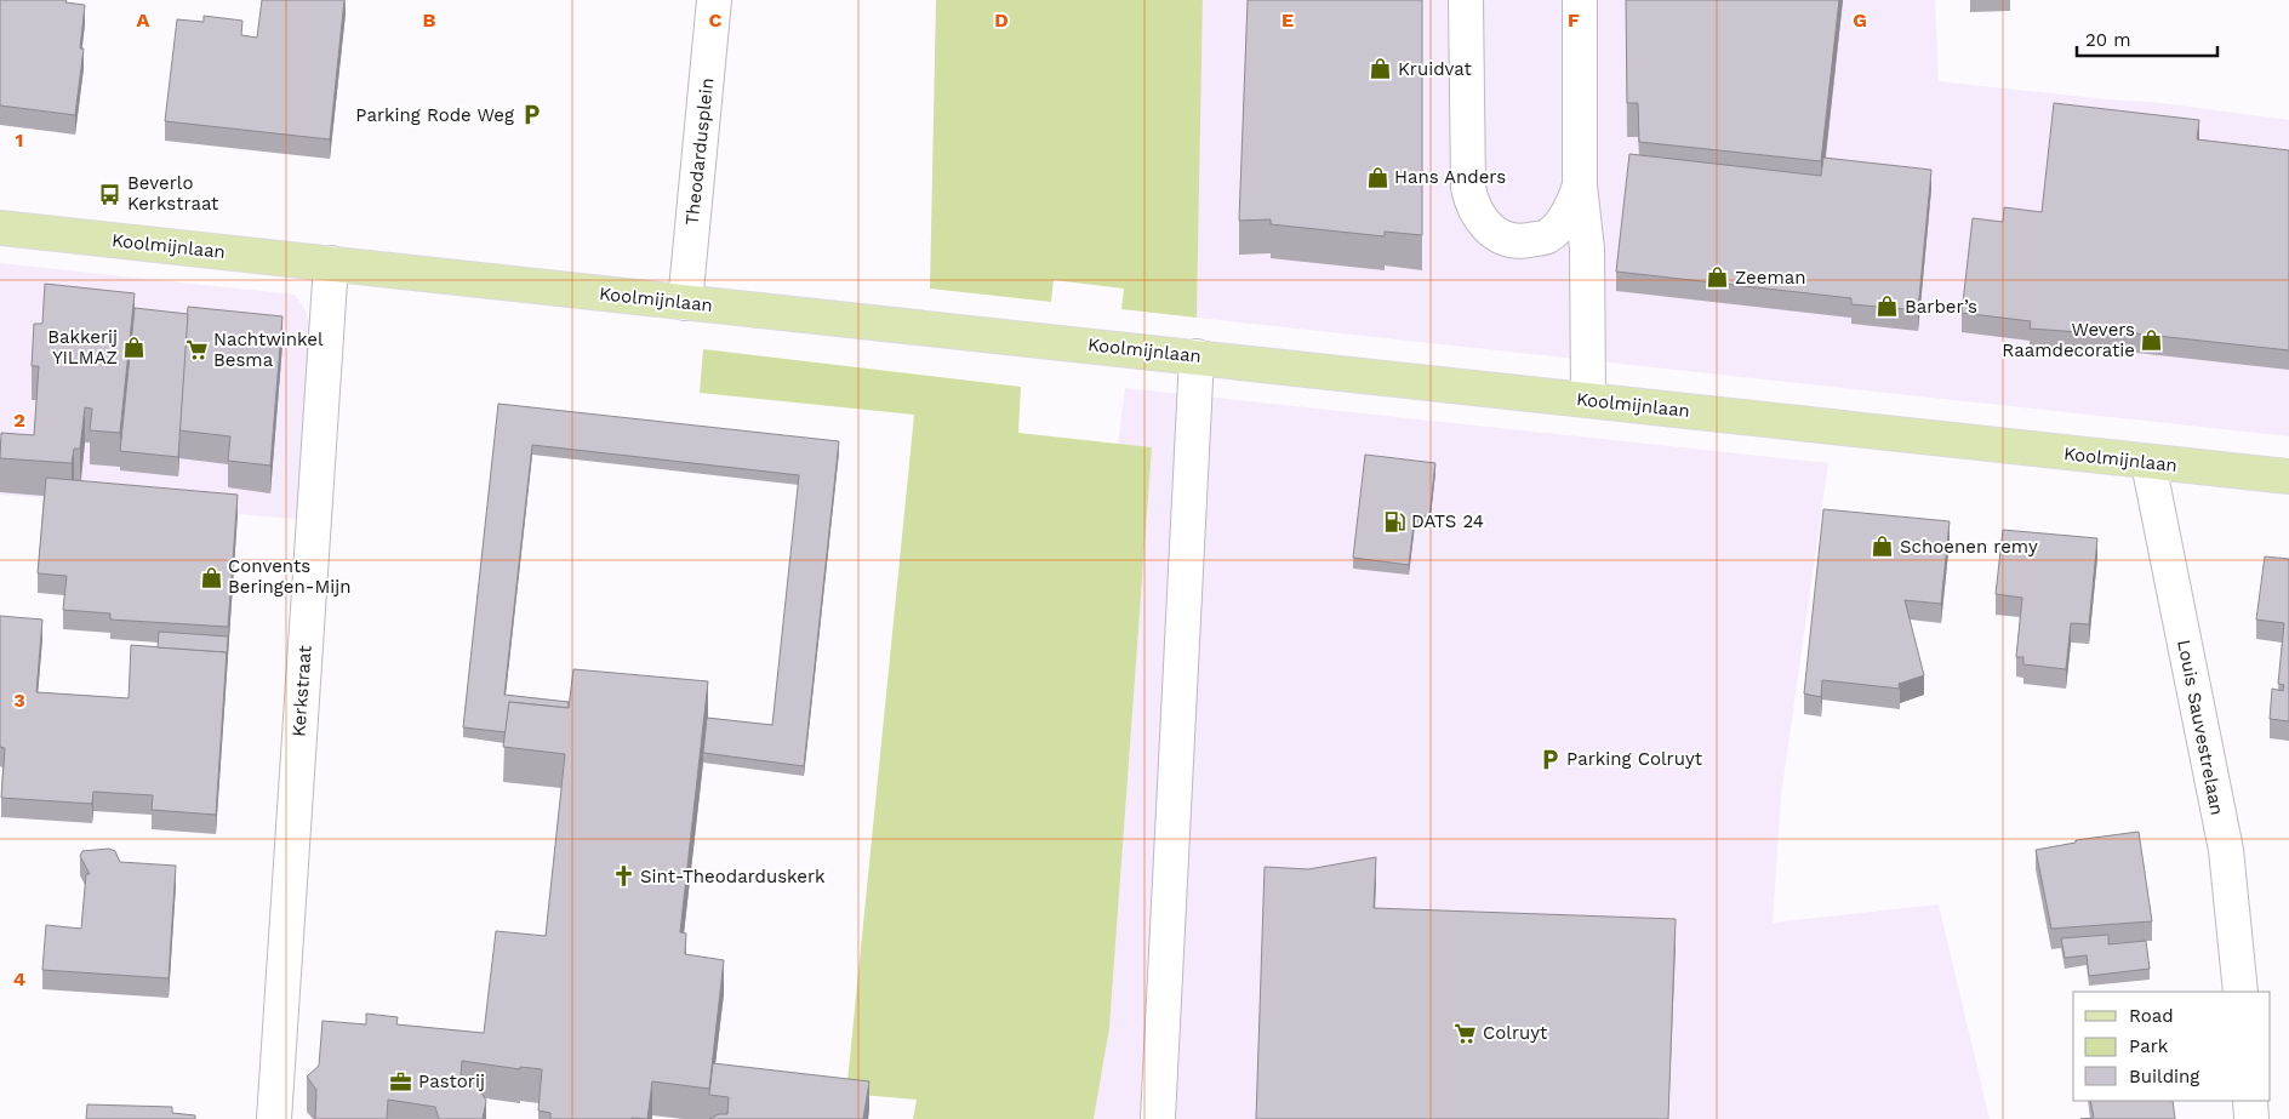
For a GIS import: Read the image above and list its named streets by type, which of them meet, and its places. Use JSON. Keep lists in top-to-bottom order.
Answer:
{
  "streets": {
    "main road": ["Koolmijnlaan"],
    "street": ["Theodardusplein", "Kerkstraat", "Louis Sauvestrelaan"]
  },
  "crossings": [
    ["Theodardusplein", "Koolmijnlaan"],
    ["Koolmijnlaan", "Kerkstraat"],
    ["Koolmijnlaan", "Louis Sauvestrelaan"]
  ],
  "places": {
    "shop": [
      "Kruidvat",
      "Hans Anders",
      "Zeeman",
      "Barber’s",
      "Wevers Raamdecoratie",
      "Bakkerij YILMAZ",
      "Schoenen remy",
      "Convents Beringen-Mijn"
    ],
    "parking": ["Parking Rode Weg", "Parking Colruyt"],
    "bus stop": ["Beverlo Kerkstraat"],
    "supermarket": ["Nachtwinkel Besma", "Colruyt"],
    "fuel station": ["DATS 24"],
    "church": ["Sint-Theodarduskerk"],
    "office": ["Pastorij"]
  },
  "legend": ["Road", "Park", "Building"],
  "scale_bar": "20 m",
  "grid": {
    "columns": [
      "A",
      "B",
      "C",
      "D",
      "E",
      "F",
      "G"
    ],
    "rows": [
      "1",
      "2",
      "3",
      "4"
    ]
  }
}
